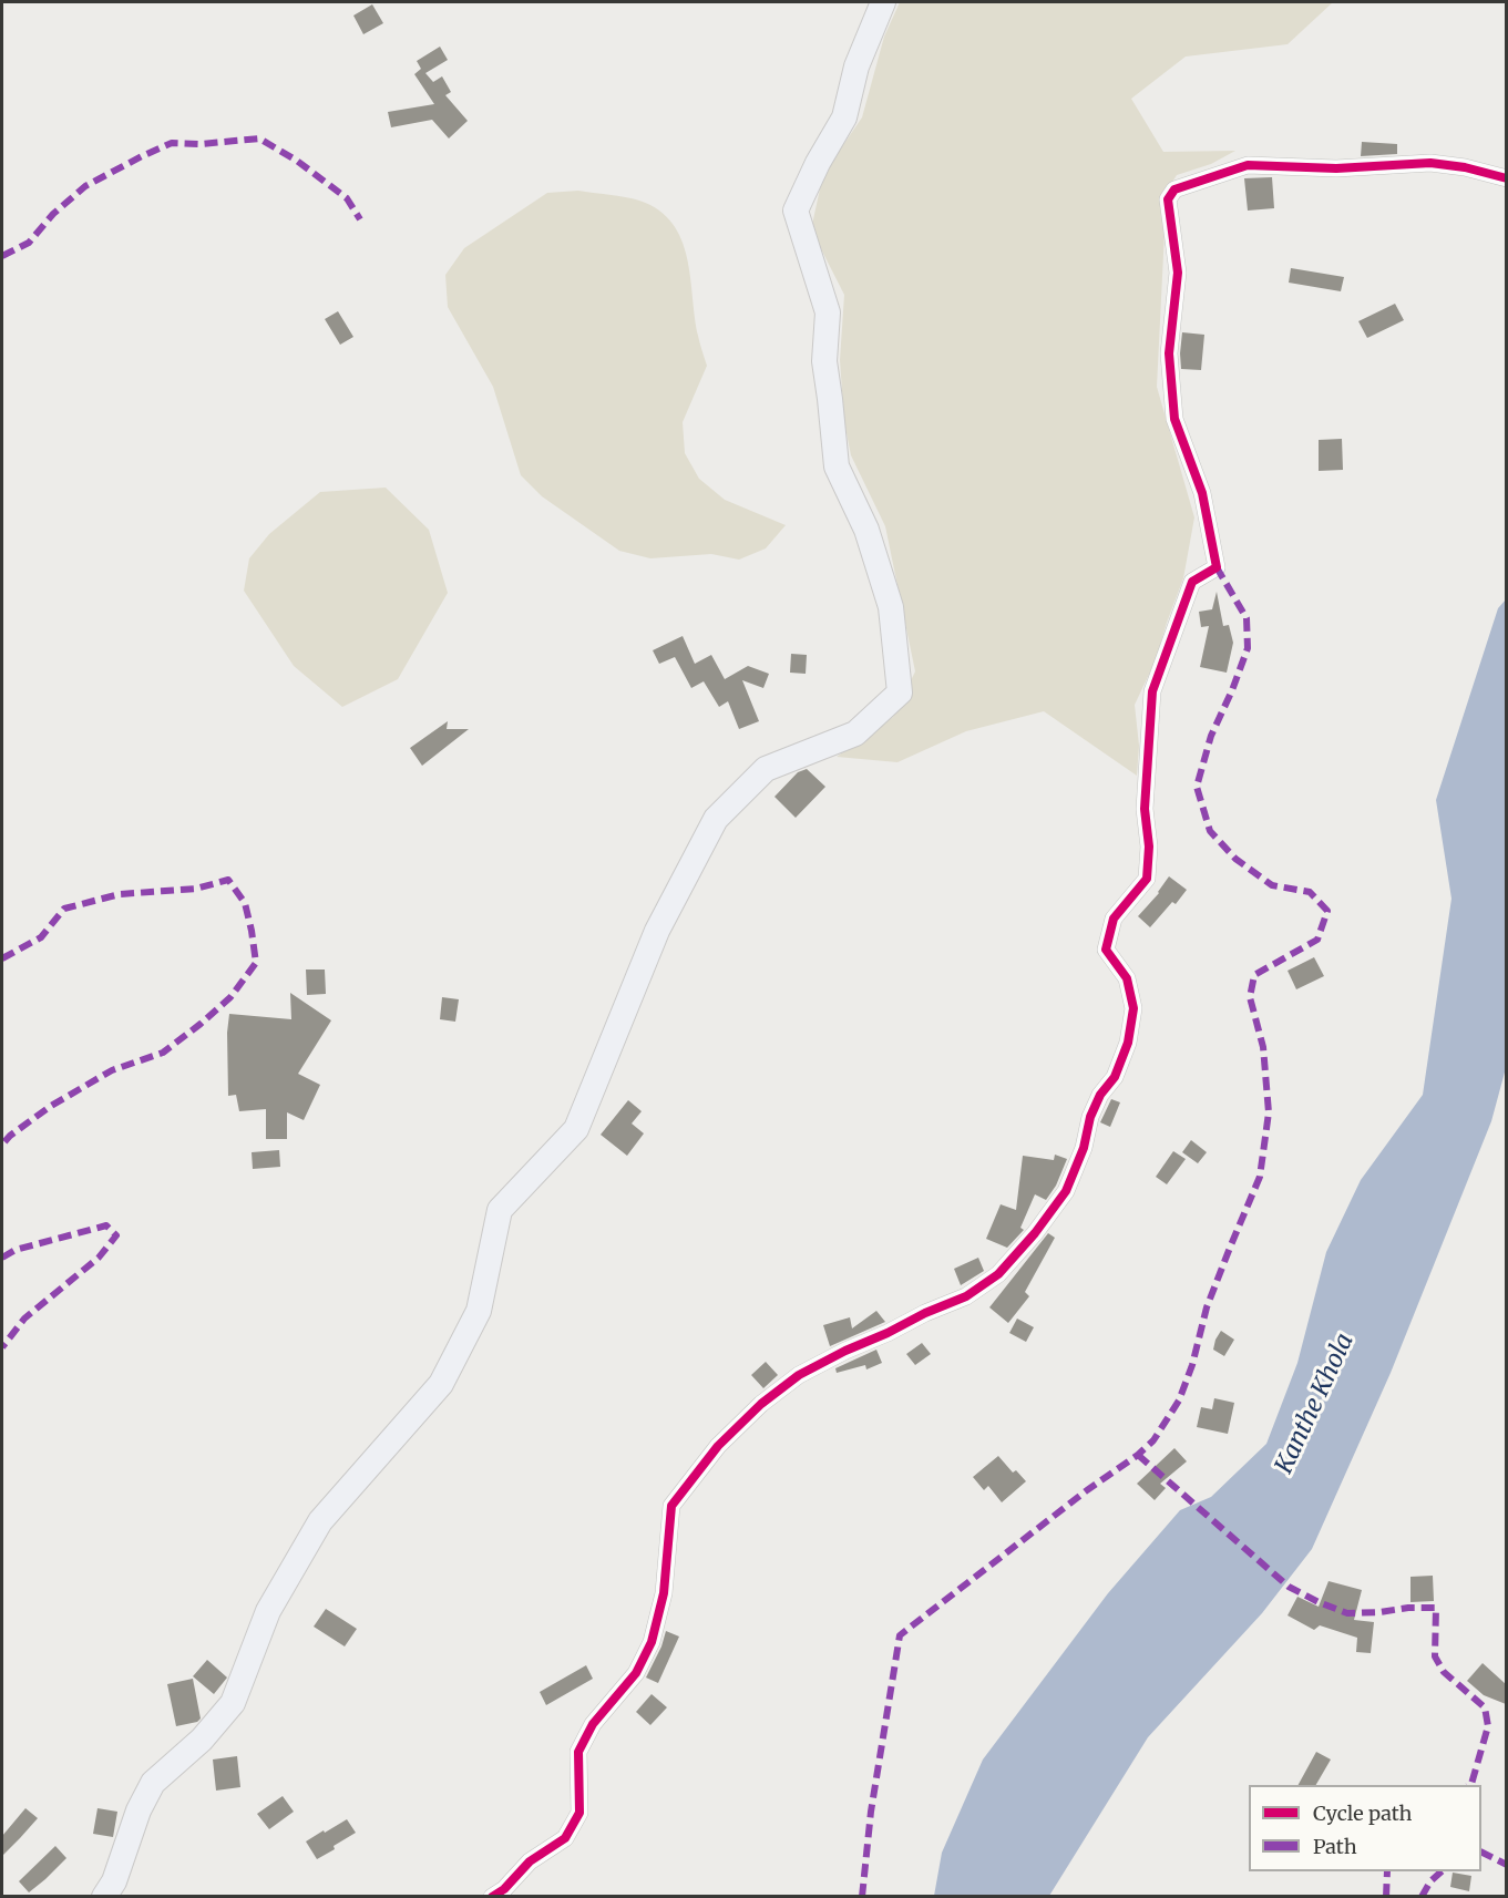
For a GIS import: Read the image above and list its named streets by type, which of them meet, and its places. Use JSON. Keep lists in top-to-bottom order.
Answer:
{
  "water": ["Kanthe Khola"],
  "legend": ["Cycle path", "Path"]
}
